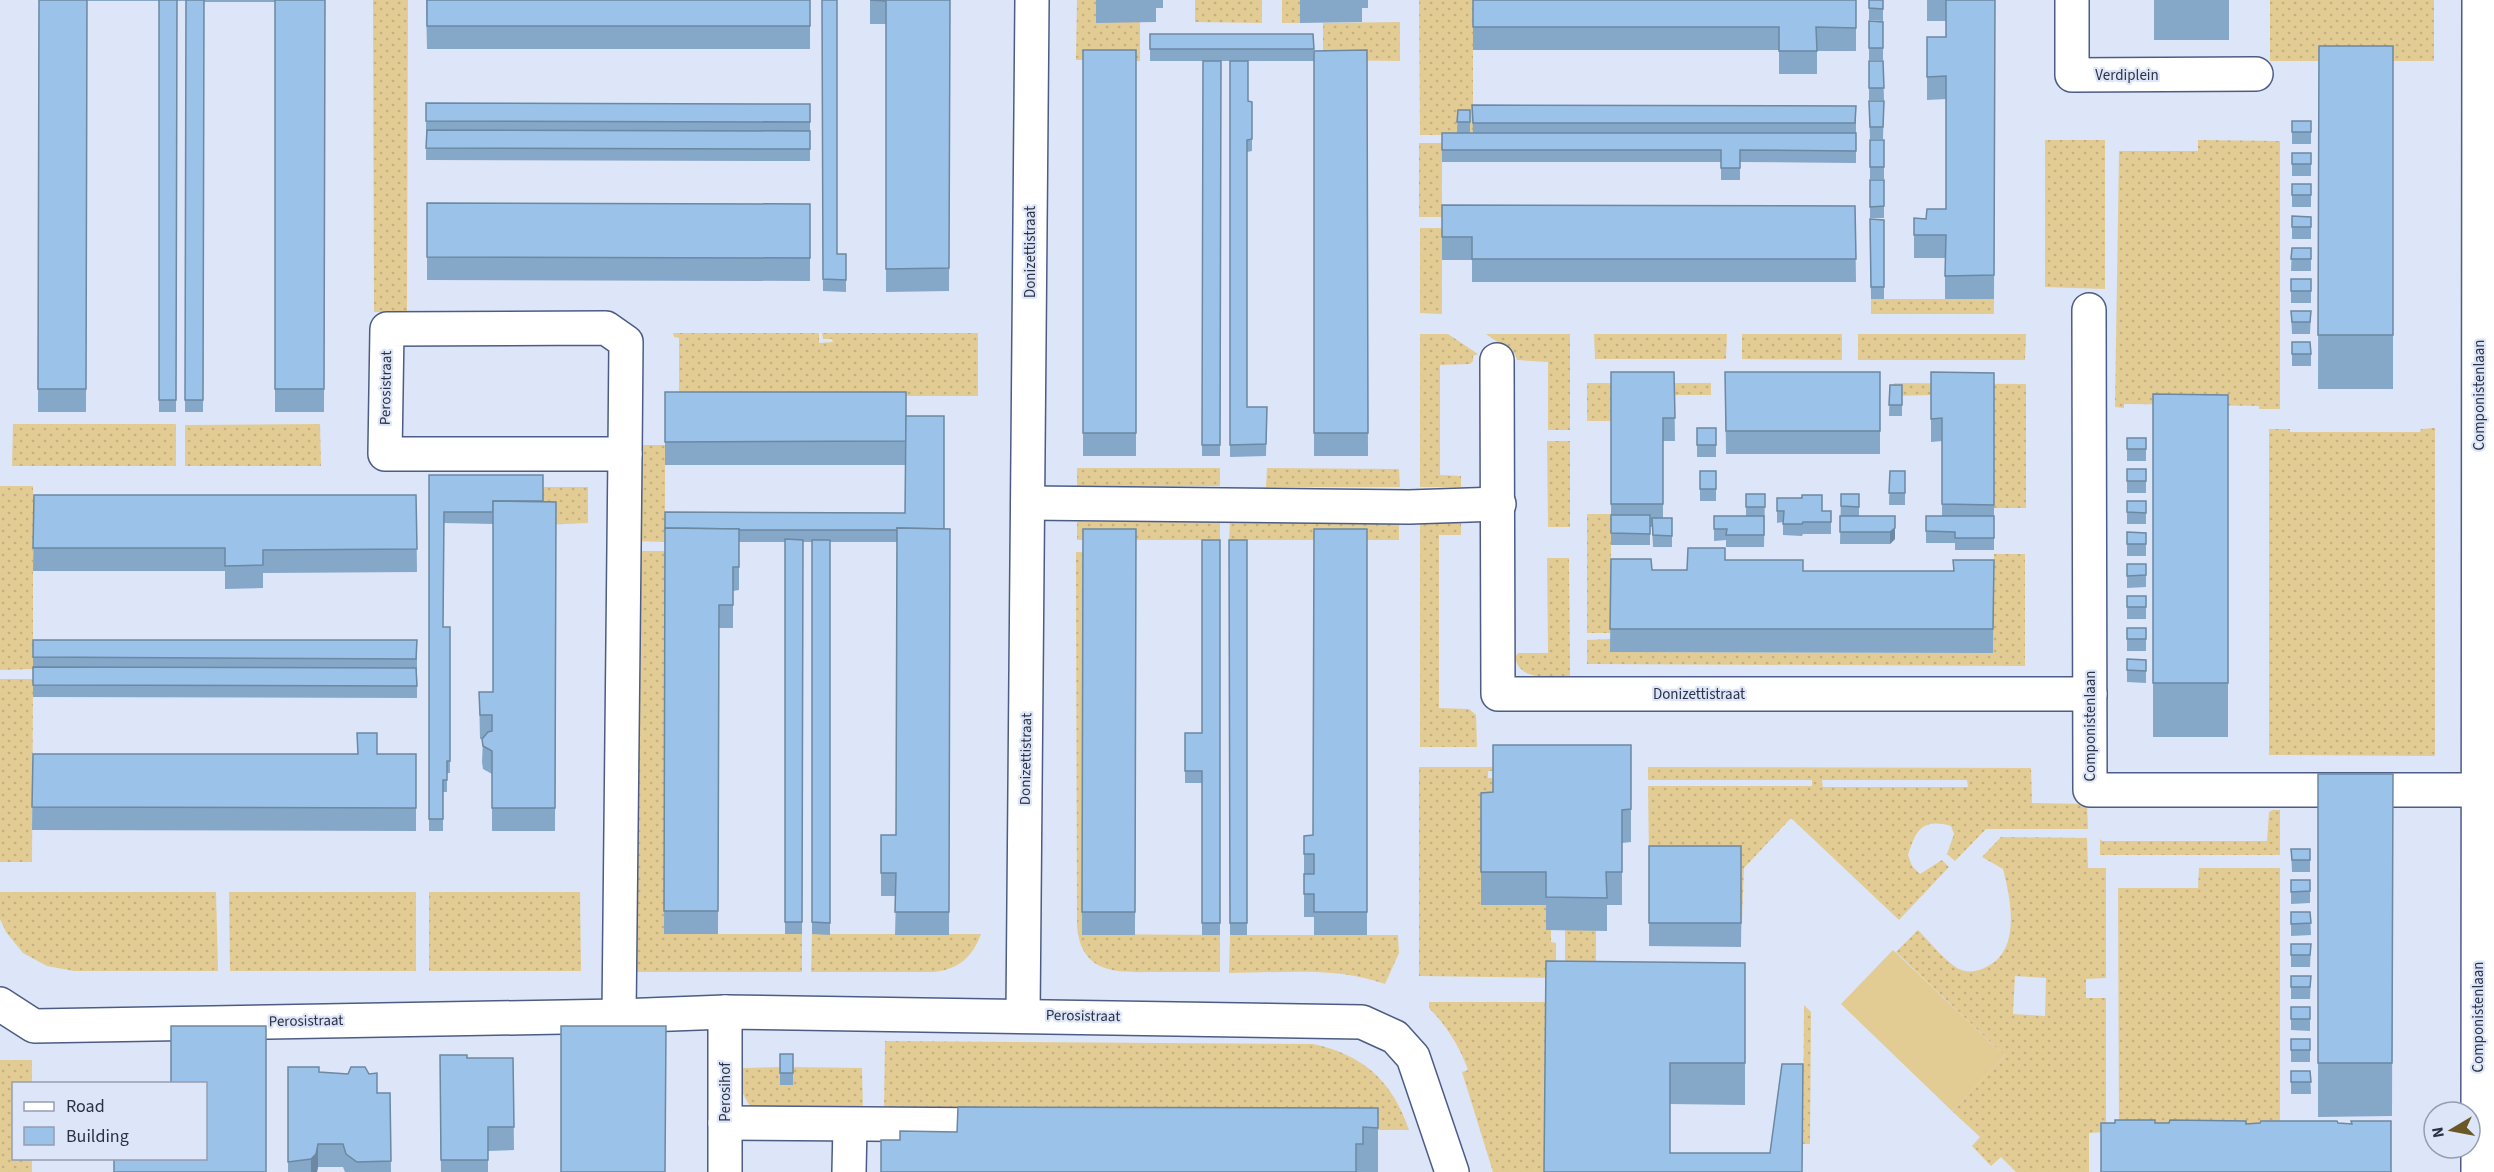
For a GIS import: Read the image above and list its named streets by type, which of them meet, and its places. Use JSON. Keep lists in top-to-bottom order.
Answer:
{
  "streets": {
    "street": [
      "Verdiplein",
      "Donizettistraat",
      "Perosistraat",
      "Componistenlaan",
      "Perosihof"
    ]
  },
  "crossings": [
    ["Donizettistraat", "Perosistraat"],
    ["Donizettistraat", "Componistenlaan"],
    ["Perosistraat", "Perosihof"]
  ],
  "legend": ["Road", "Building"],
  "north": "left"
}
